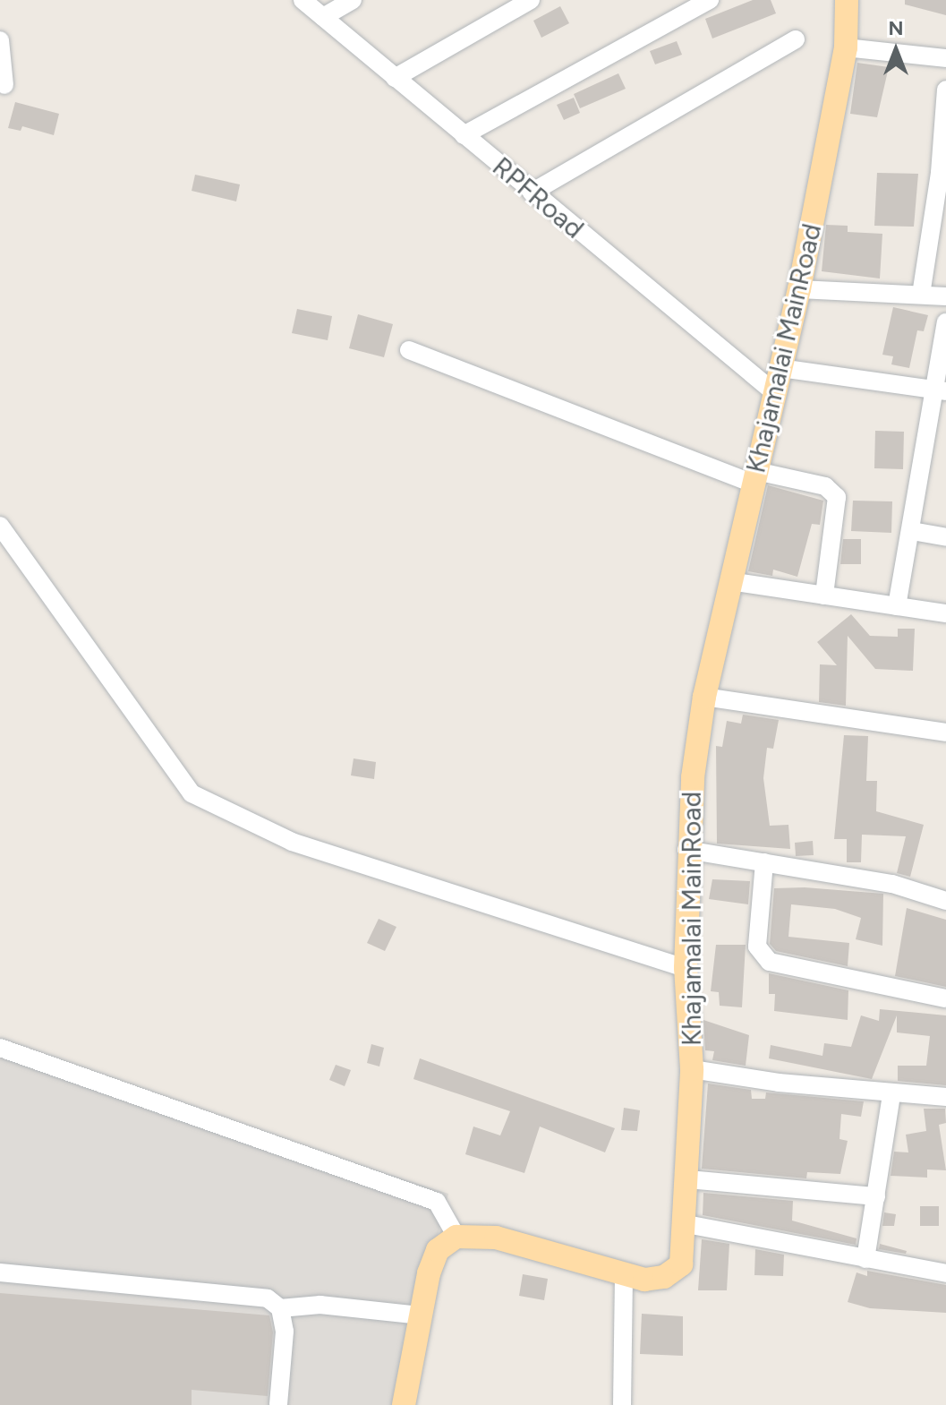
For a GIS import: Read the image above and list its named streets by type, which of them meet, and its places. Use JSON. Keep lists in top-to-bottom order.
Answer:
{
  "streets": {
    "main road": ["Khajamalai MainRoad"],
    "street": ["RPFRoad"]
  },
  "crossings": [
    ["RPFRoad", "Khajamalai MainRoad"]
  ],
  "north": "top"
}
